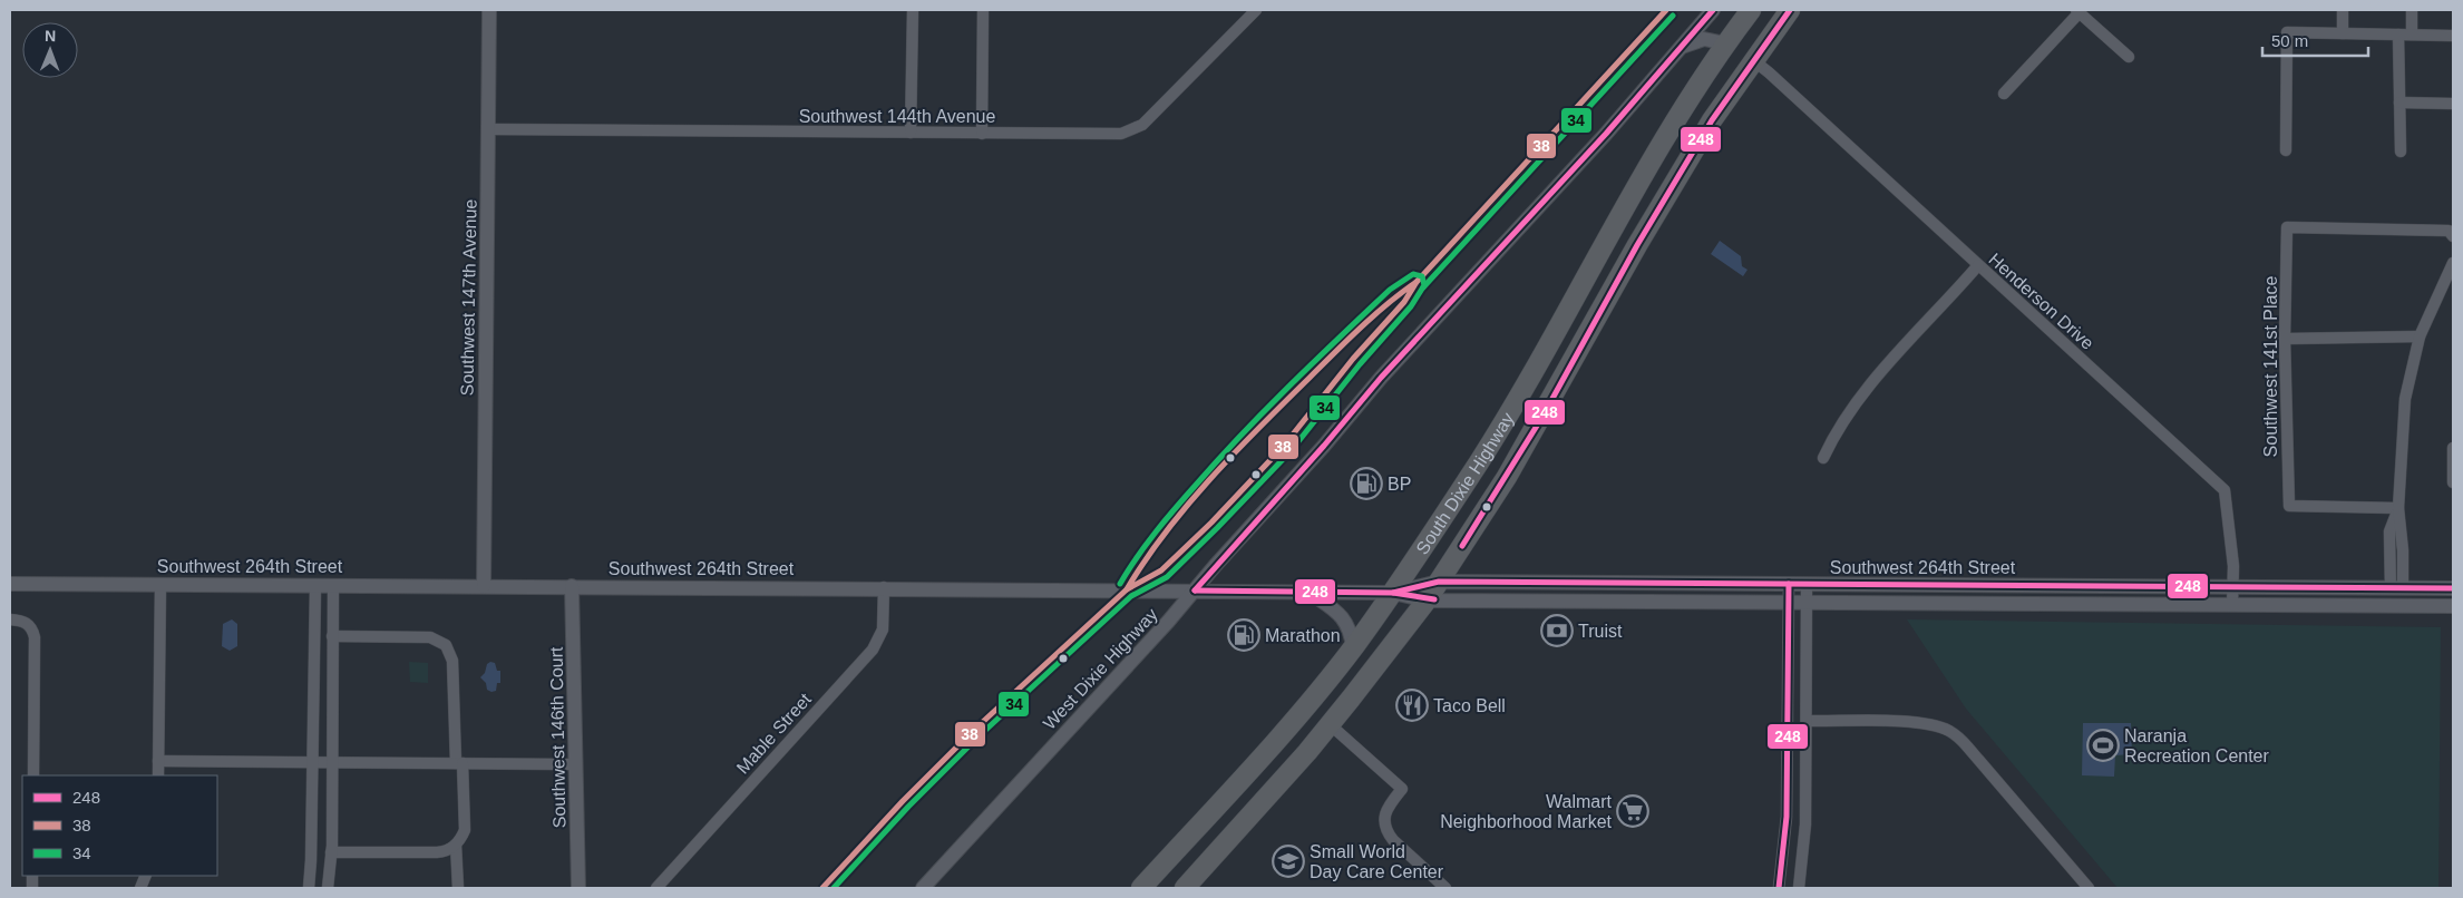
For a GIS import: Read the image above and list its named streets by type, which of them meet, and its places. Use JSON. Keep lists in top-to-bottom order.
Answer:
{
  "streets": {
    "highway": ["South Dixie Highway"],
    "street": [
      "Southwest 144th Avenue",
      "Southwest 147th Avenue",
      "Henderson Drive",
      "Southwest 141st Place",
      "Southwest 264th Street",
      "West Dixie Highway",
      "Mable Street",
      "Southwest 146th Court"
    ]
  },
  "crossings": [
    ["Southwest 144th Avenue", "Southwest 147th Avenue"],
    ["Southwest 147th Avenue", "Southwest 264th Street"],
    ["Henderson Drive", "South Dixie Highway"],
    ["Henderson Drive", "Southwest 264th Street"],
    ["South Dixie Highway", "Southwest 264th Street"],
    ["Southwest 264th Street", "West Dixie Highway"],
    ["Southwest 264th Street", "Mable Street"],
    ["Southwest 264th Street", "Southwest 146th Court"]
  ],
  "places": {
    "fuel station": ["BP", "Marathon"],
    "bank": ["Truist"],
    "restaurant": ["Taco Bell"],
    "sports": ["Naranja Recreation Center"],
    "supermarket": ["Walmart Neighborhood Market"],
    "school or university": ["Small World Day Care Center"]
  },
  "lines": ["transit line 248", "transit line 38", "transit line 34"],
  "legend": ["248", "38", "34"],
  "scale_bar": "50 m",
  "north": "top"
}
